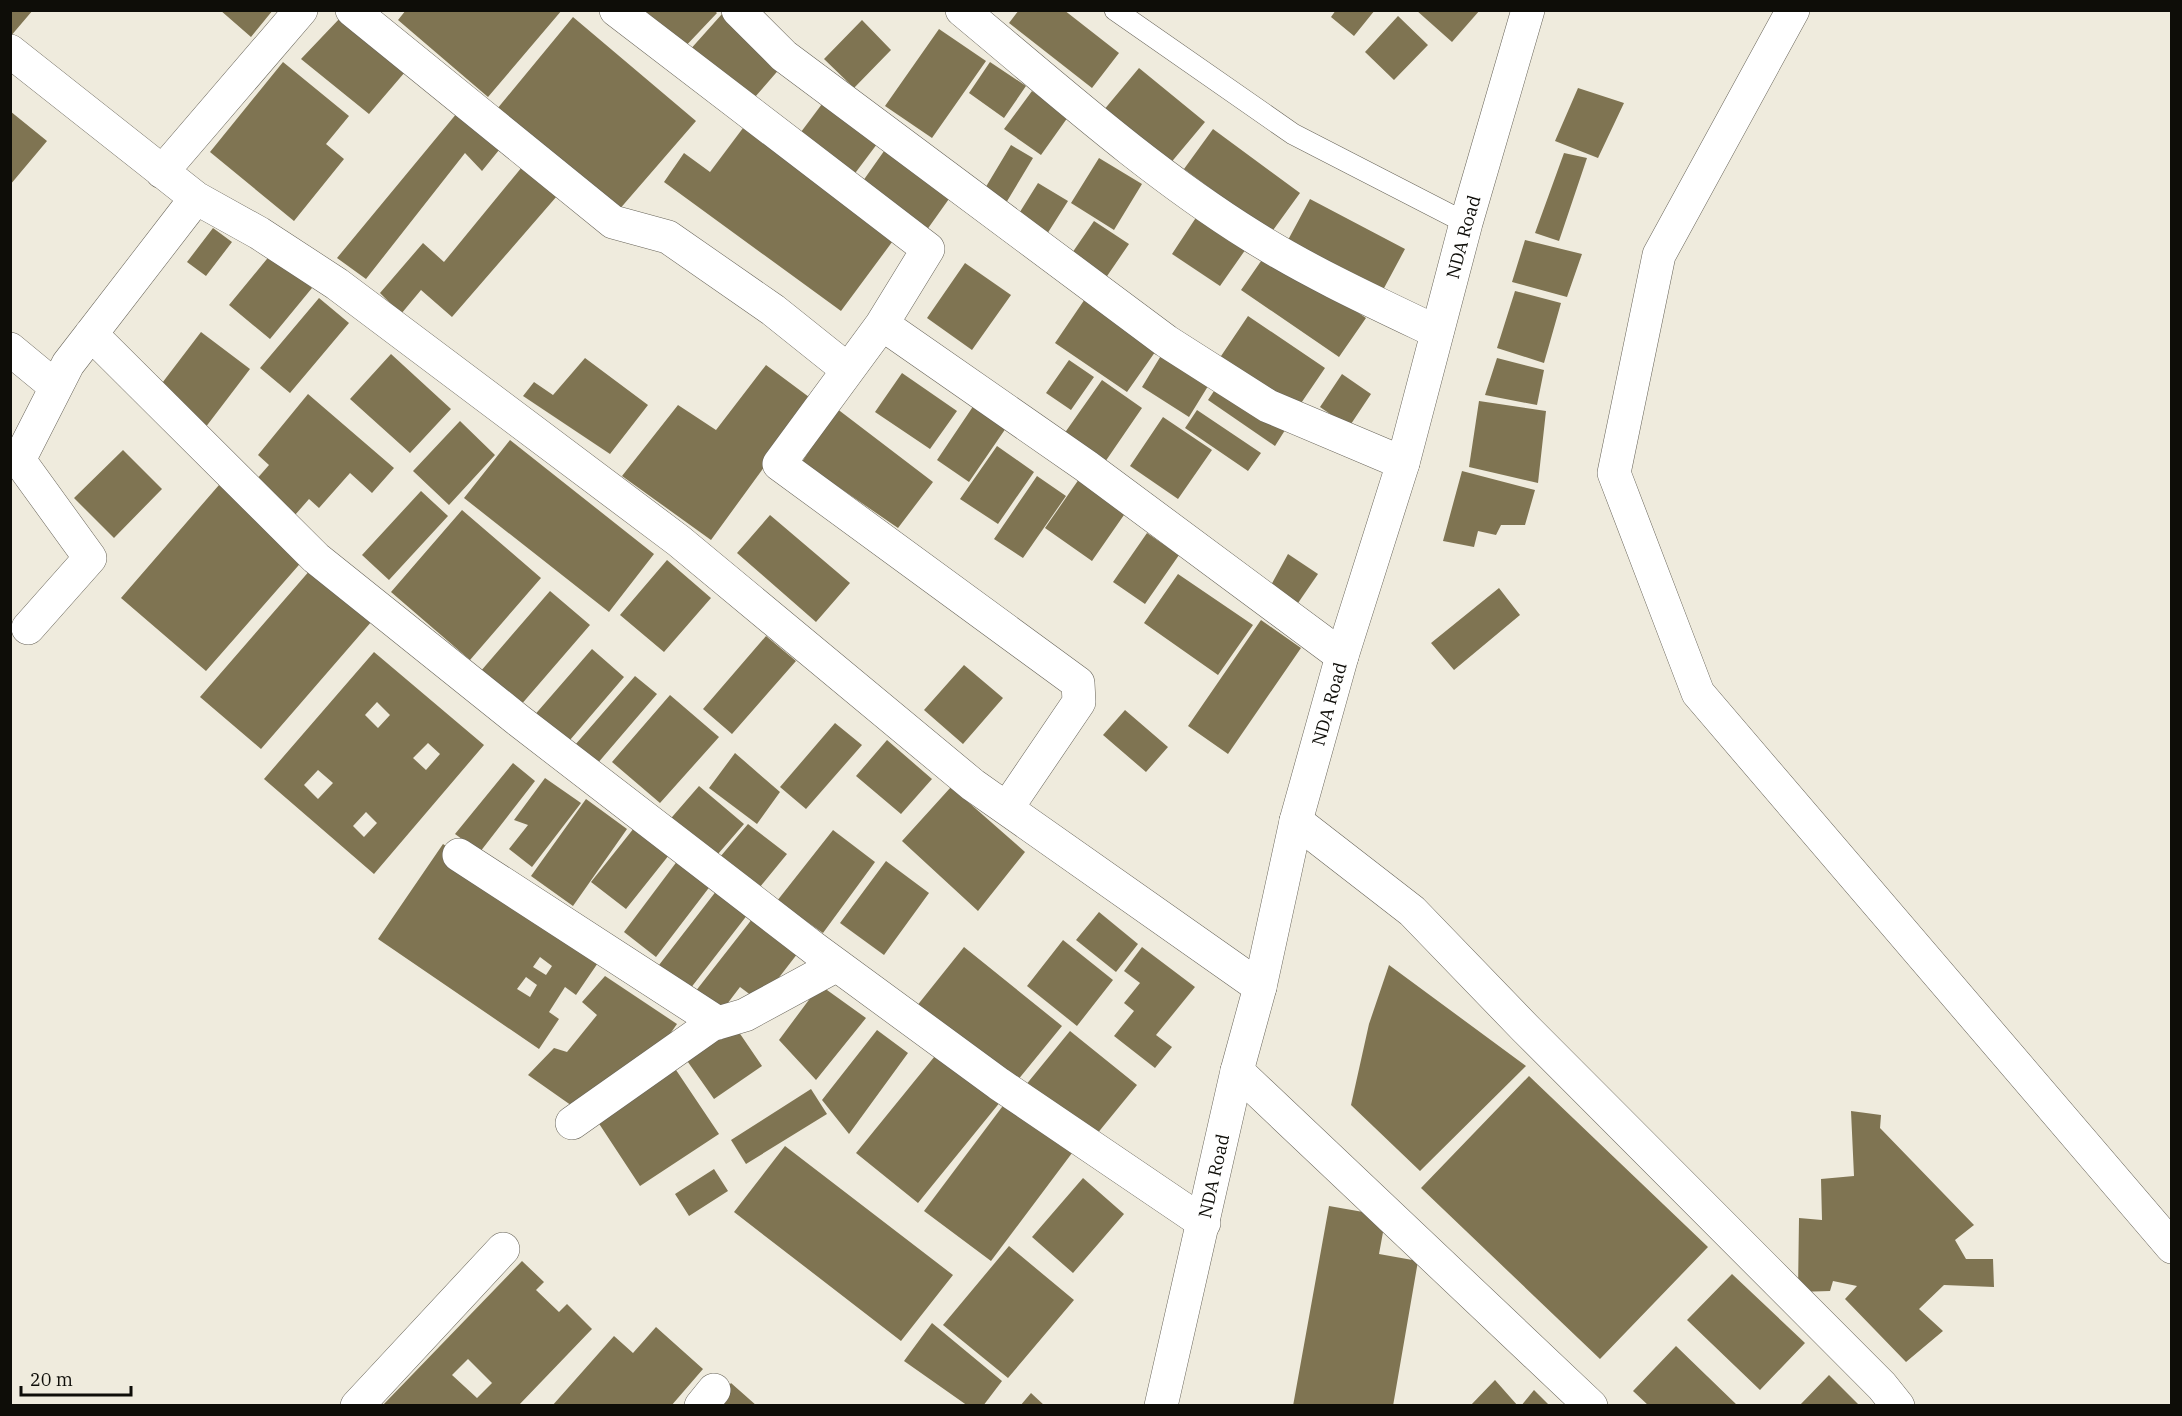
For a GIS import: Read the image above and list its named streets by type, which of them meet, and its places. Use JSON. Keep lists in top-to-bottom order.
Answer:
{
  "streets": {
    "street": ["NDA Road"]
  },
  "scale_bar": "20 m"
}
